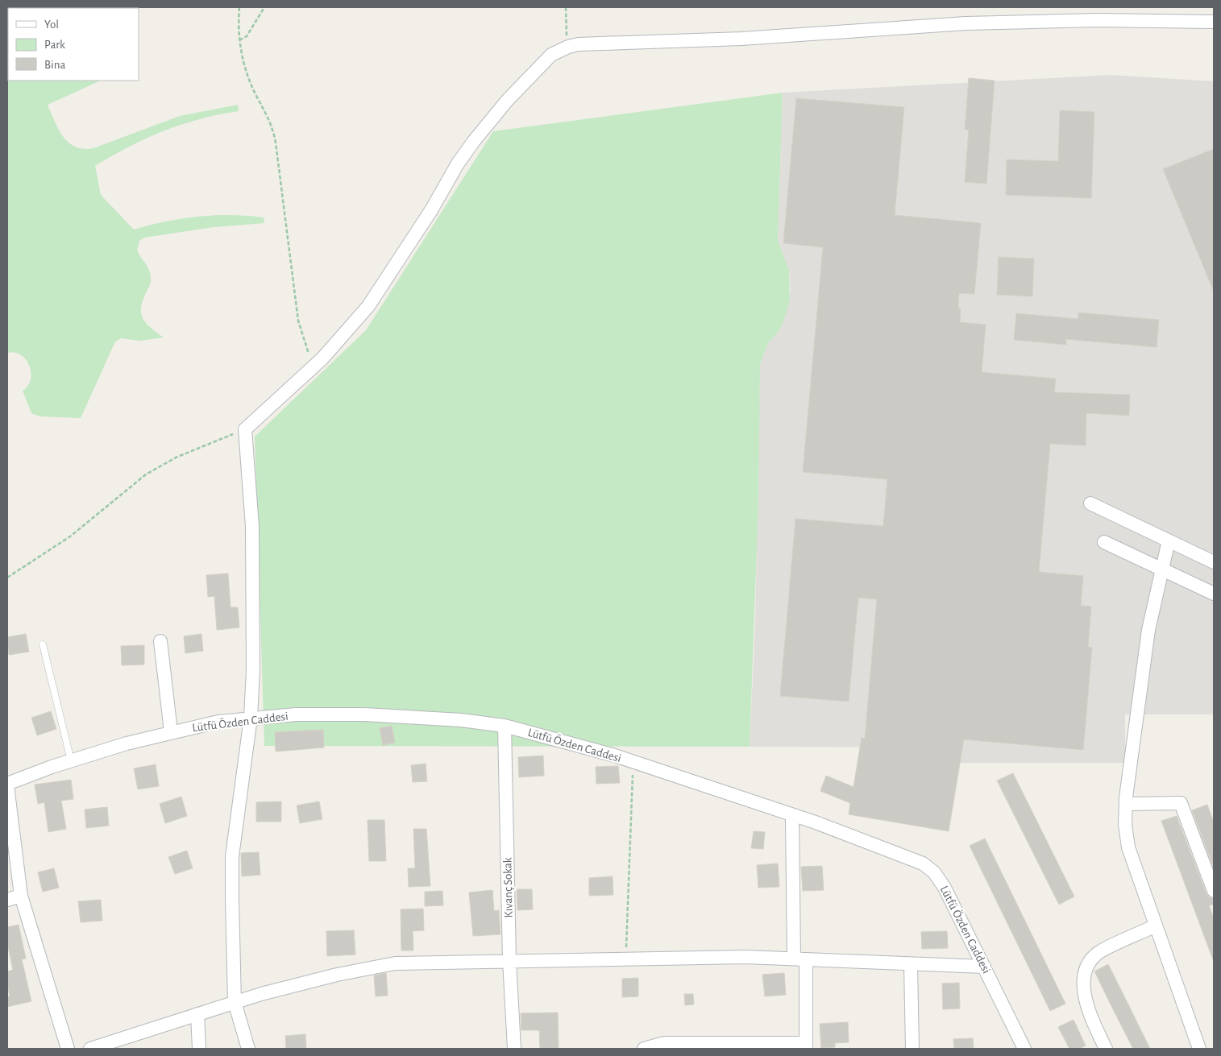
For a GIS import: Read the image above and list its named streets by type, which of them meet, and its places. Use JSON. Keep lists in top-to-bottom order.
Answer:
{
  "streets": {
    "street": ["Lütfü Özden Caddesi", "Kıvanç Sokak"]
  },
  "crossings": [
    ["Lütfü Özden Caddesi", "Kıvanç Sokak"]
  ],
  "legend": ["Yol", "Park", "Bina"]
}
